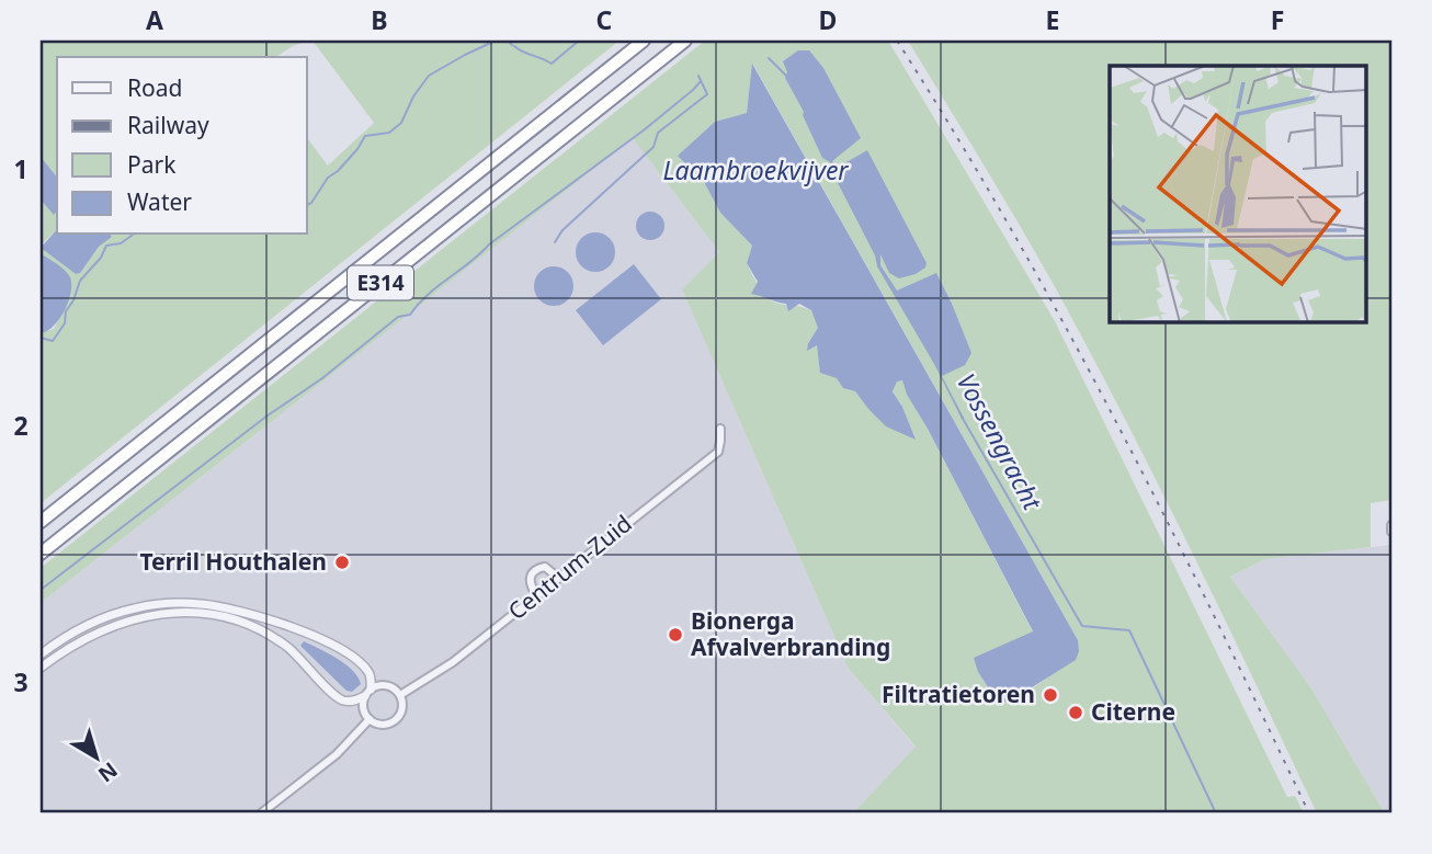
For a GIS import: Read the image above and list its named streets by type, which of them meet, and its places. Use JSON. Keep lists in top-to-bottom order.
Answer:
{
  "streets": {
    "highway": ["E314"],
    "street": ["Centrum-Zuid"]
  },
  "water": ["Laambroekvijver", "Vossengracht"],
  "places": [
    "Terril Houthalen",
    "Bionerga Afvalverbranding",
    "Filtratietoren",
    "Citerne"
  ],
  "legend": [
    "Road",
    "Railway",
    "Park",
    "Water"
  ],
  "north": "bottom right",
  "grid": {
    "columns": [
      "A",
      "B",
      "C",
      "D",
      "E",
      "F"
    ],
    "rows": ["1", "2", "3"]
  }
}
